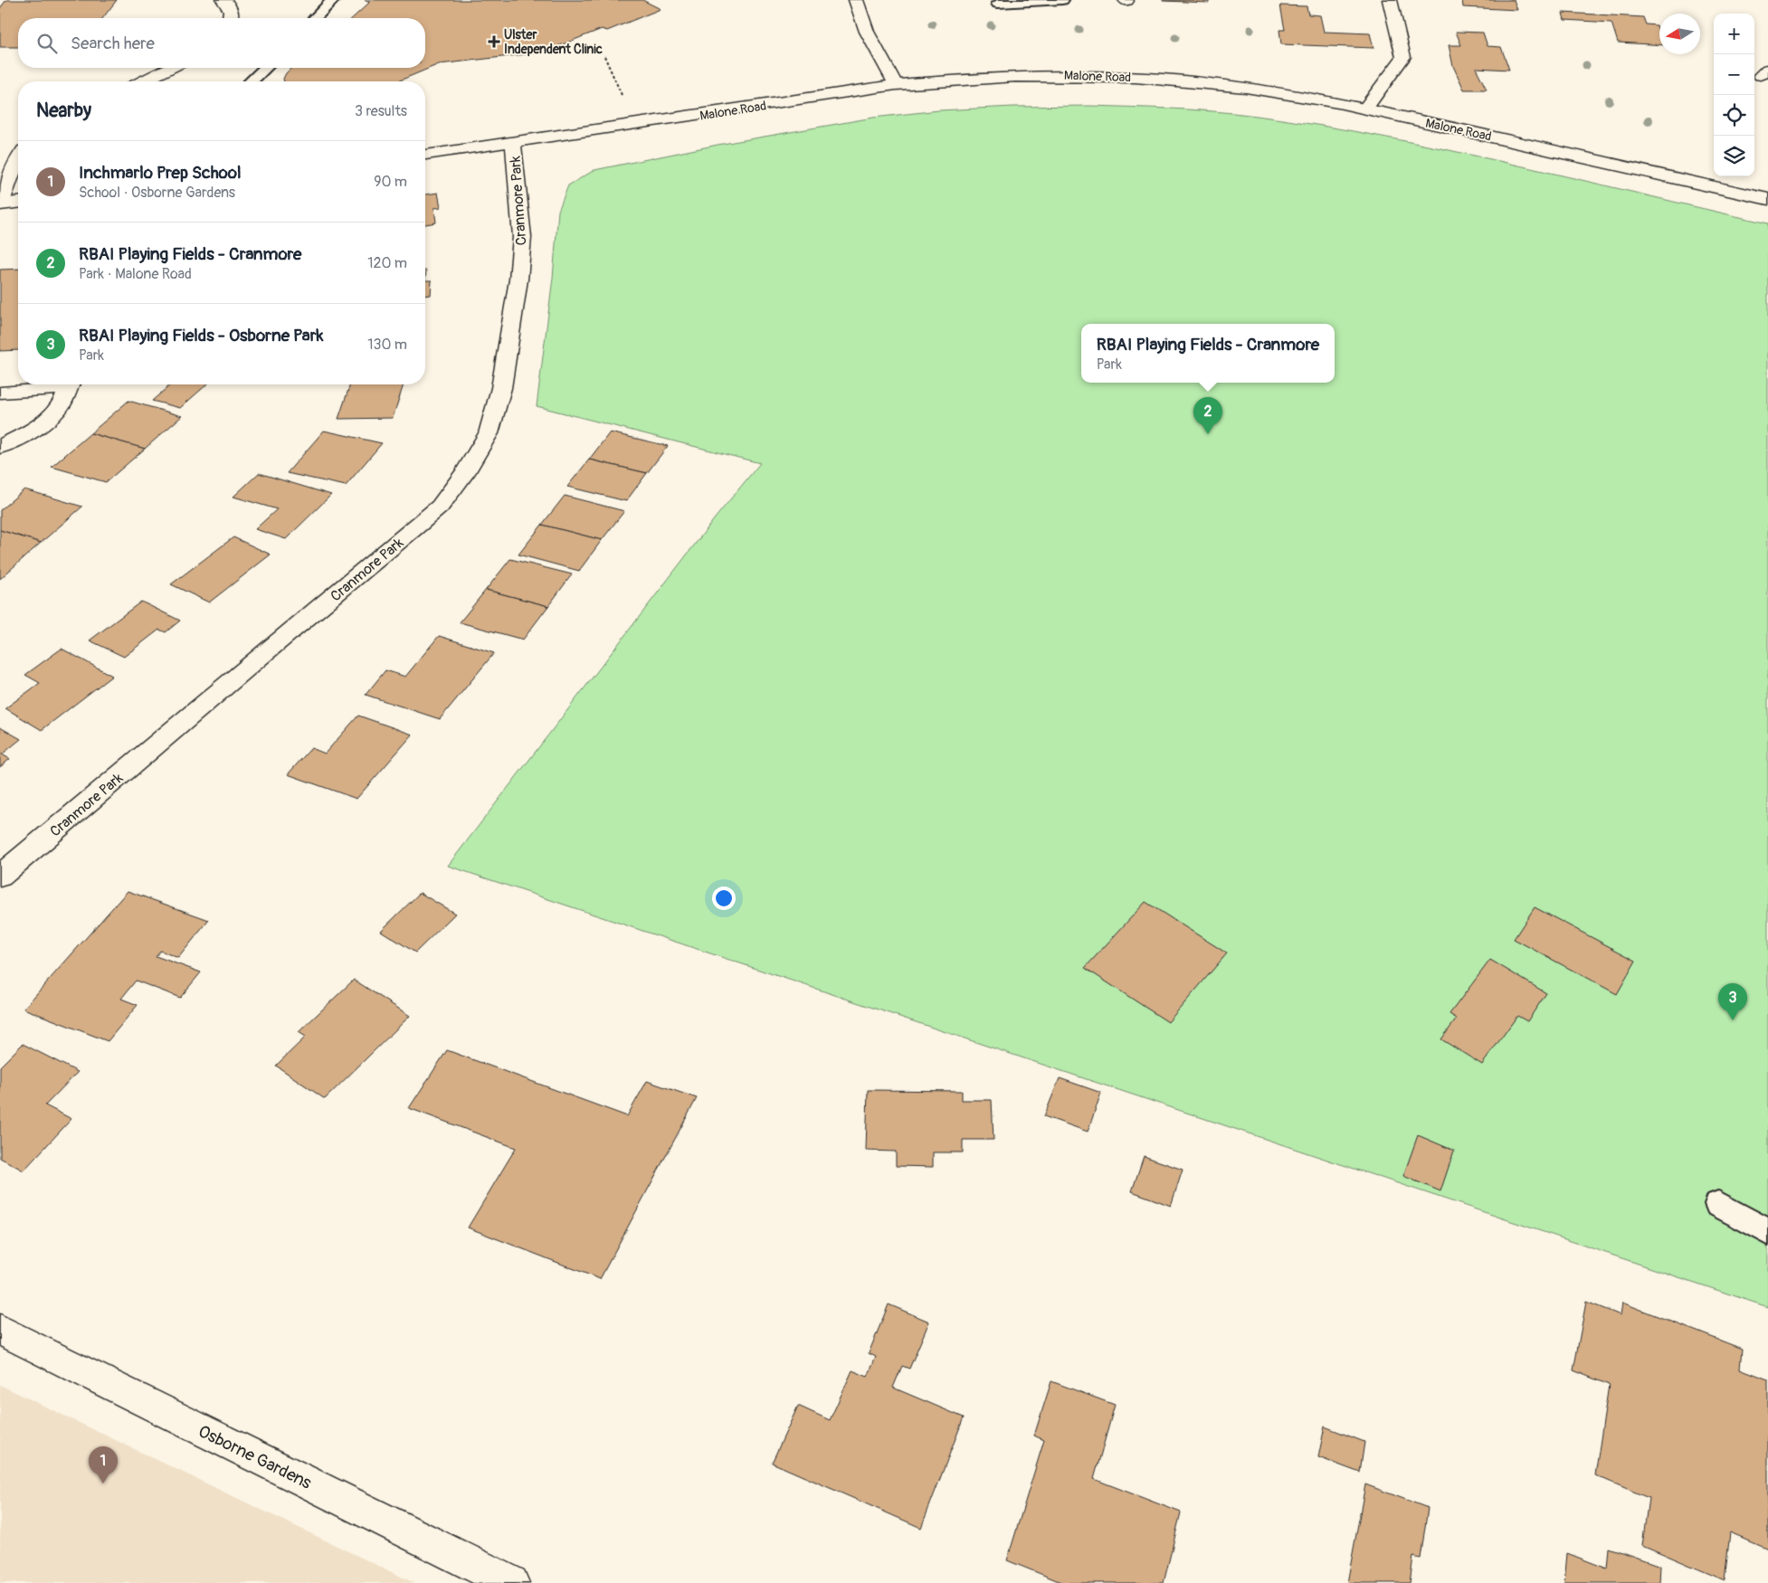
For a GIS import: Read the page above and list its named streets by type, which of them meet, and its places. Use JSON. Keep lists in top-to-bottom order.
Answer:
{
  "streets": {
    "street": ["Malone Road", "Cranmore Park", "Osborne Gardens"]
  },
  "crossings": [
    ["Malone Road", "Cranmore Park"]
  ],
  "places": {
    "health": ["Ulster Independent Clinic"]
  },
  "north": "left",
  "page": {
    "map_buttons": ["+", "−"],
    "search": "Search here",
    "heading": ["Nearby", "3 results"],
    "list": [
      {
        "mark": "1",
        "name": "Inchmarlo Prep School",
        "note": "School · Osborne Gardens",
        "value": "90 m"
      },
      {
        "mark": "2",
        "name": "RBAI Playing Fields - Cranmore",
        "note": "Park · Malone Road",
        "value": "120 m"
      },
      {
        "mark": "3",
        "name": "RBAI Playing Fields - Osborne Park",
        "note": "Park",
        "value": "130 m"
      }
    ],
    "popup": ["RBAI Playing Fields - Cranmore", "Park"],
    "pins": ["2", "3", "1"]
  }
}
